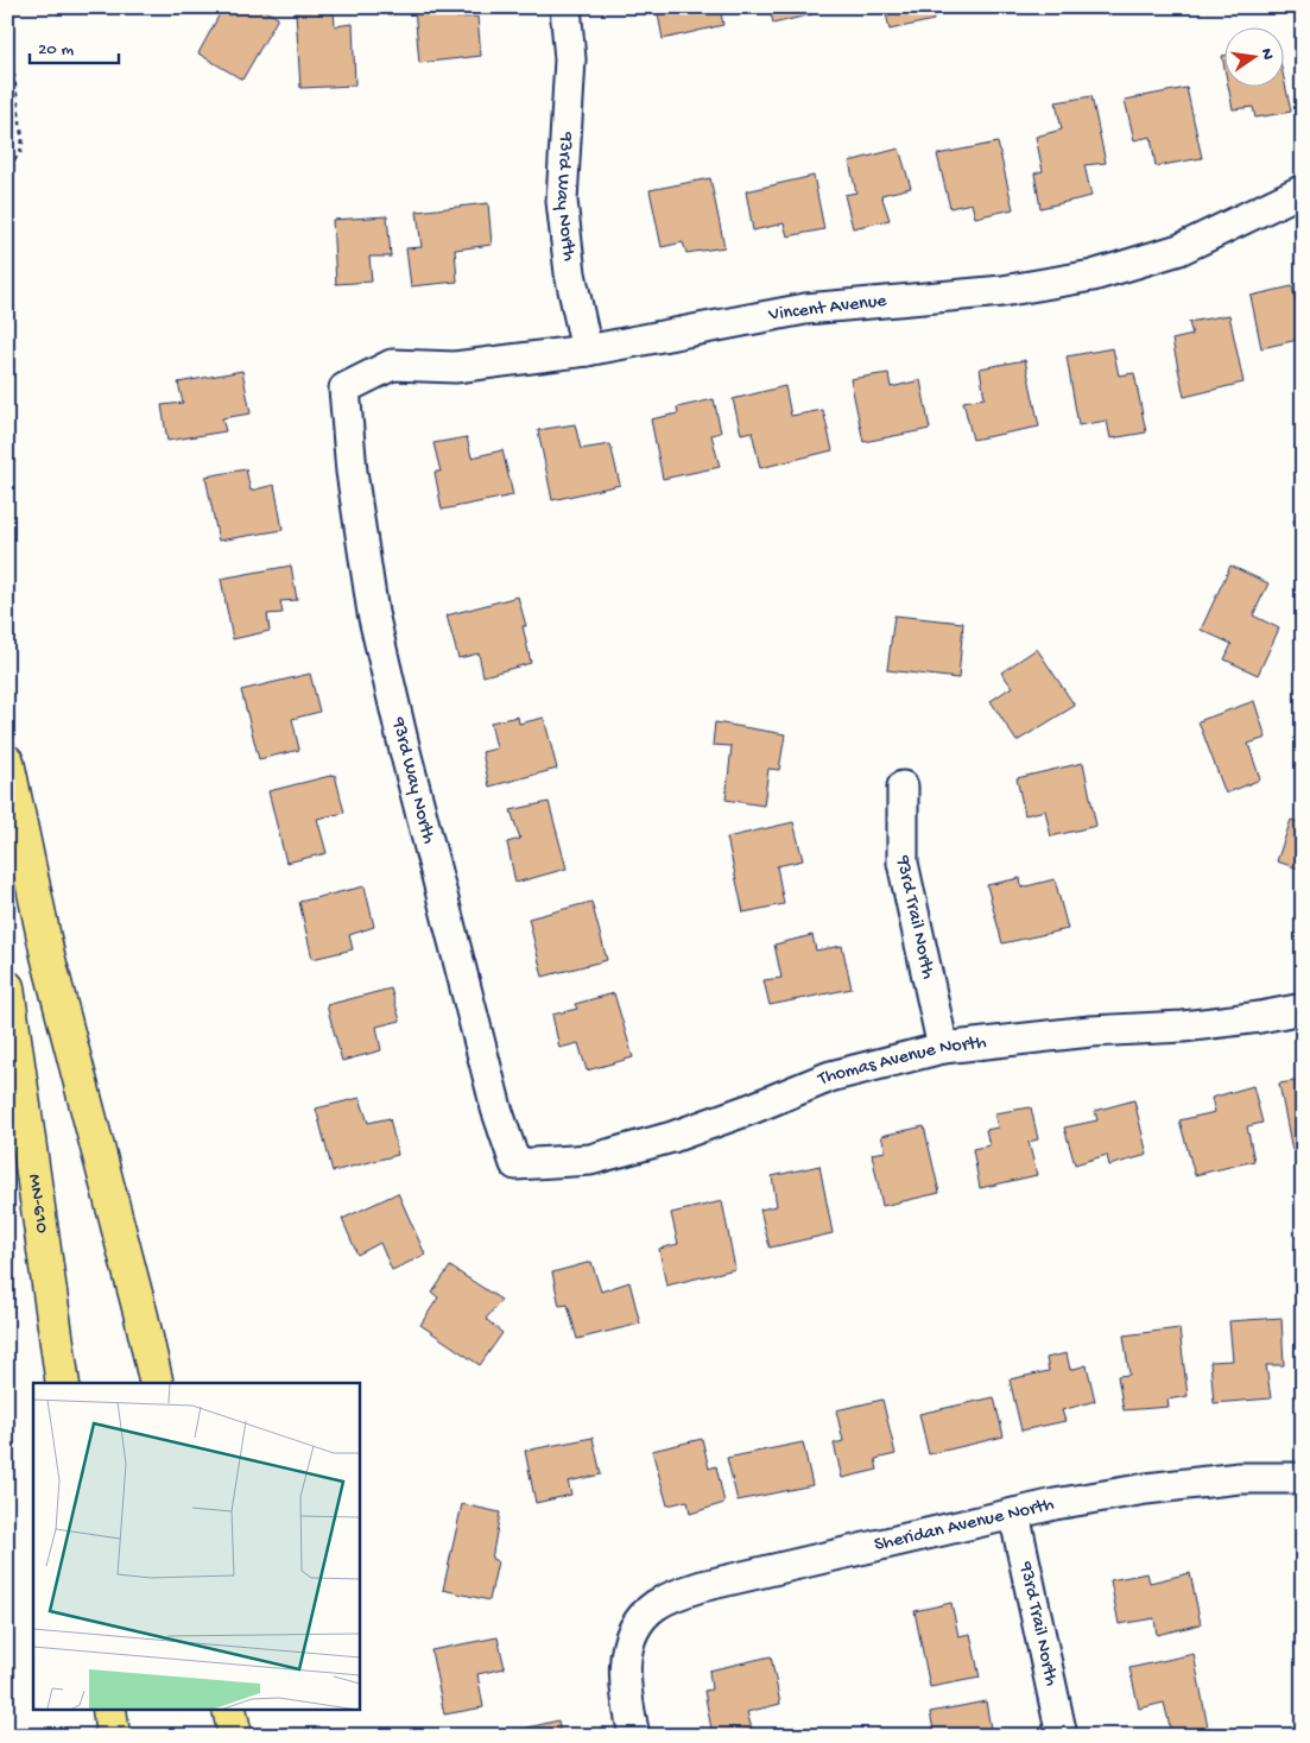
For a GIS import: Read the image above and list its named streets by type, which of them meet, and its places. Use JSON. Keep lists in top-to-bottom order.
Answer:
{
  "streets": {
    "highway": ["MN-610"],
    "street": [
      "93rd Way North",
      "Vincent Avenue",
      "93rd Trail North",
      "Thomas Avenue North",
      "Sheridan Avenue North"
    ]
  },
  "crossings": [
    ["93rd Way North", "Vincent Avenue"],
    ["93rd Way North", "Thomas Avenue North"],
    ["93rd Trail North", "Thomas Avenue North"],
    ["93rd Trail North", "Sheridan Avenue North"]
  ],
  "scale_bar": "20 m",
  "north": "right"
}
